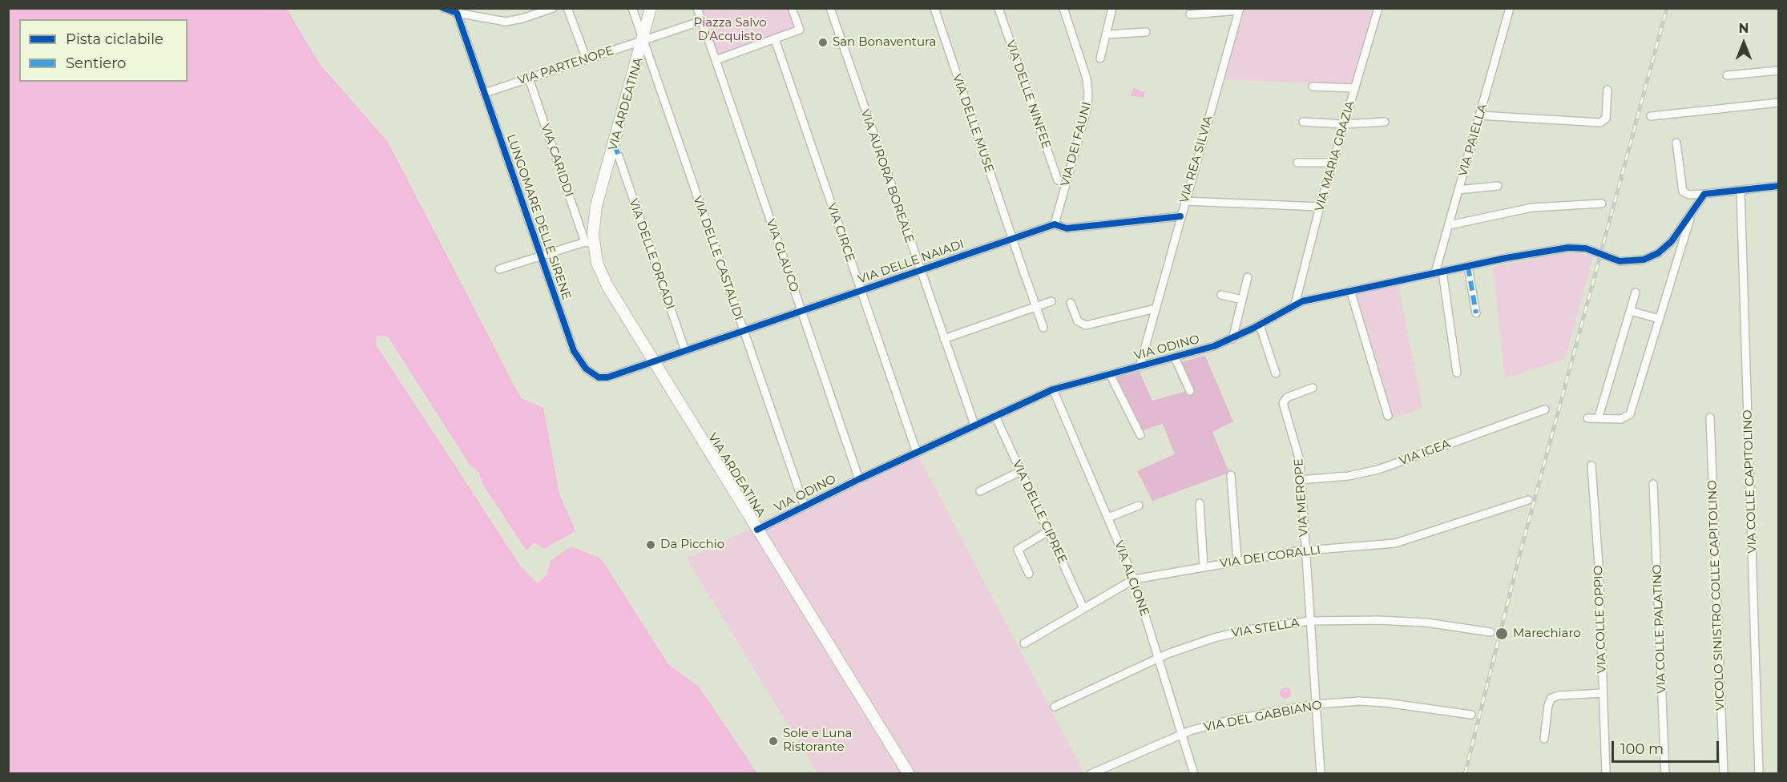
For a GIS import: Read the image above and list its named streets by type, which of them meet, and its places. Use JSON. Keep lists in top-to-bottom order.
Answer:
{
  "streets": {
    "main road": ["VIA ARDEATINA"],
    "street": [
      "VIA PARTENOPE",
      "VIA DELLE NINFEE",
      "VIA DELLE MUSE",
      "VIA PAIELLA",
      "VIA DEI FAUNI",
      "VIA MARIA GRAZIA",
      "VIA REA SILVIA",
      "VIA CARIDDI",
      "VIA AURORA BOREALE",
      "LUNGOMARE DELLE SIRENE",
      "VIA CIRCE",
      "VIA DELLE ORCADI",
      "VIA GLAUCO",
      "VIA DELLE CASTALIDI",
      "VIA DELLE NAIADI",
      "VIA ODINO",
      "VIA IGEA",
      "VIA COLLE CAPITOLINO",
      "VIA MEROPE",
      "VIA DELLE CIPREE",
      "VIA DEI CORALLI",
      "VIA ALCIONE",
      "VICOLO SINISTRO COLLE CAPITOLINO",
      "VIA COLLE OPPIO",
      "VIA STELLA",
      "VIA COLLE PALATINO",
      "VIA DEL GABBIANO"
    ]
  },
  "crossings": [
    ["VIA PARTENOPE", "VIA ARDEATINA"],
    ["VIA PARTENOPE", "VIA CARIDDI"],
    ["VIA PARTENOPE", "LUNGOMARE DELLE SIRENE"],
    ["VIA PARTENOPE", "VIA DELLE CASTALIDI"],
    ["VIA ARDEATINA", "VIA CARIDDI"],
    ["VIA ARDEATINA", "LUNGOMARE DELLE SIRENE"],
    ["VIA ARDEATINA", "VIA DELLE CASTALIDI"],
    ["VIA ARDEATINA", "VIA DELLE NAIADI"],
    ["VIA ARDEATINA", "VIA ODINO"],
    ["VIA DELLE MUSE", "VIA DELLE NAIADI"],
    ["VIA PAIELLA", "VIA ODINO"],
    ["VIA DEI FAUNI", "VIA DELLE NAIADI"],
    ["VIA MARIA GRAZIA", "VIA ODINO"],
    ["VIA REA SILVIA", "VIA DELLE NAIADI"],
    ["VIA REA SILVIA", "VIA ODINO"],
    ["VIA AURORA BOREALE", "VIA DELLE NAIADI"],
    ["VIA AURORA BOREALE", "VIA ODINO"],
    ["LUNGOMARE DELLE SIRENE", "VIA DELLE NAIADI"],
    ["VIA CIRCE", "VIA DELLE NAIADI"],
    ["VIA CIRCE", "VIA ODINO"],
    ["VIA DELLE ORCADI", "VIA DELLE NAIADI"],
    ["VIA GLAUCO", "VIA DELLE NAIADI"],
    ["VIA GLAUCO", "VIA ODINO"],
    ["VIA DELLE CASTALIDI", "VIA DELLE NAIADI"],
    ["VIA DELLE CASTALIDI", "VIA ODINO"],
    ["VIA ODINO", "VIA DELLE CIPREE"],
    ["VIA ODINO", "VIA ALCIONE"],
    ["VIA IGEA", "VIA MEROPE"],
    ["VIA MEROPE", "VIA DEI CORALLI"],
    ["VIA MEROPE", "VIA STELLA"],
    ["VIA MEROPE", "VIA DEL GABBIANO"],
    ["VIA DELLE CIPREE", "VIA DEI CORALLI"],
    ["VIA DEI CORALLI", "VIA ALCIONE"],
    ["VIA ALCIONE", "VIA STELLA"],
    ["VIA ALCIONE", "VIA DEL GABBIANO"]
  ],
  "parks": ["Piazza Salvo D'Acquisto"],
  "places": [
    "San Bonaventura",
    "Da Picchio",
    "Marechiaro",
    "Sole e Luna Ristorante"
  ],
  "legend": ["Pista ciclabile", "Sentiero"],
  "scale_bar": "100 m",
  "north": "top"
}
